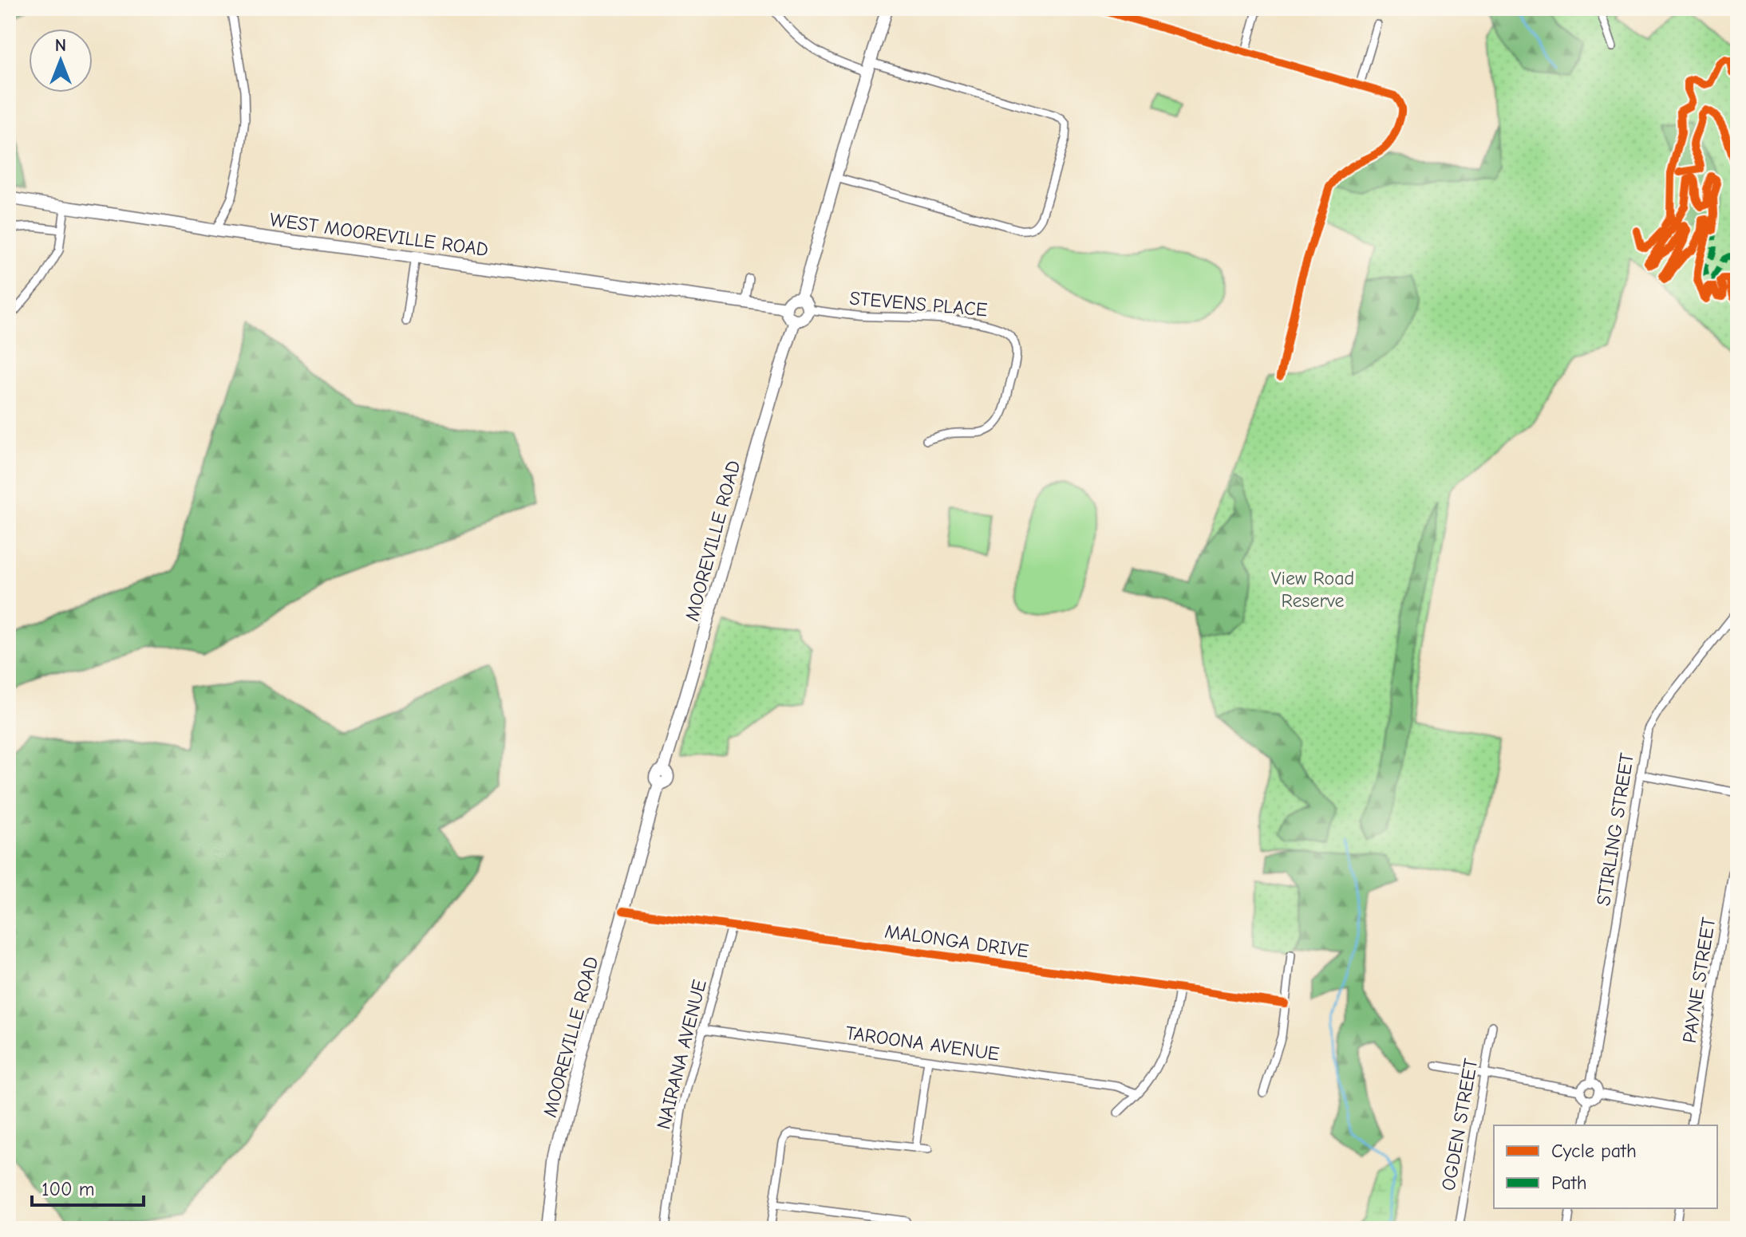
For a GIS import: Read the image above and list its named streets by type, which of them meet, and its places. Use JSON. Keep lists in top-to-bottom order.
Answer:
{
  "streets": {
    "main road": ["WEST MOOREVILLE ROAD", "MOOREVILLE ROAD"],
    "street": [
      "STEVENS PLACE",
      "STIRLING STREET",
      "MALONGA DRIVE",
      "PAYNE STREET",
      "TAROONA AVENUE",
      "NAIRANA AVENUE",
      "OGDEN STREET"
    ]
  },
  "crossings": [
    ["WEST MOOREVILLE ROAD", "STEVENS PLACE"],
    ["WEST MOOREVILLE ROAD", "MOOREVILLE ROAD"],
    ["STEVENS PLACE", "MOOREVILLE ROAD"],
    ["MOOREVILLE ROAD", "MALONGA DRIVE"],
    ["MALONGA DRIVE", "NAIRANA AVENUE"],
    ["TAROONA AVENUE", "NAIRANA AVENUE"]
  ],
  "parks": ["View Road Reserve"],
  "legend": ["Cycle path", "Path"],
  "scale_bar": "100 m",
  "north": "top"
}
